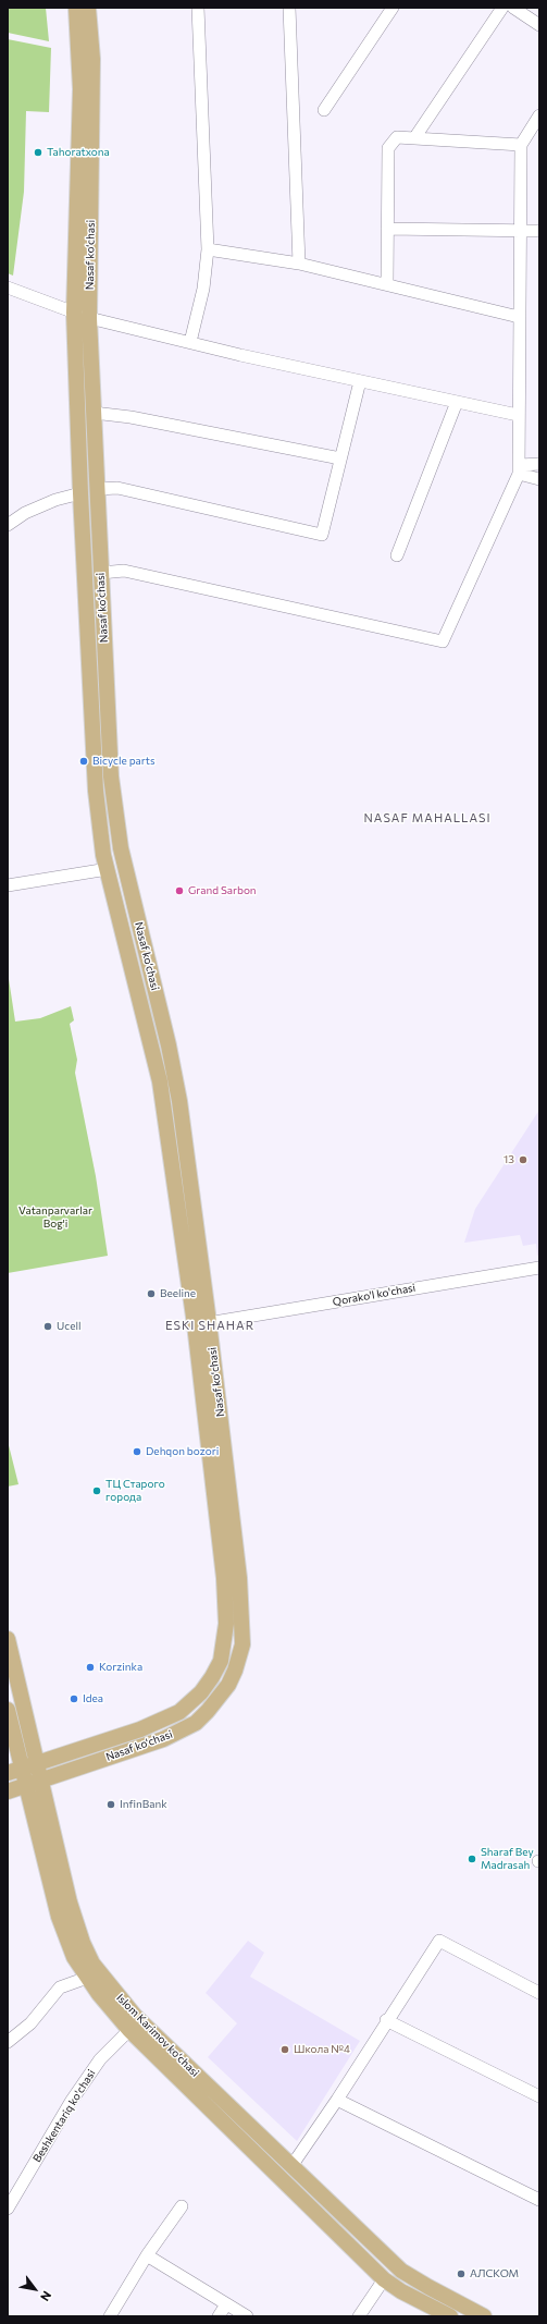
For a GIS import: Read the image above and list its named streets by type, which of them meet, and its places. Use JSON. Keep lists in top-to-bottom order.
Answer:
{
  "streets": {
    "main road": ["Nasaf ko‘chasi", "Islom Karimov ko‘chasi"],
    "street": ["Qorako'l ko'chasi", "Beshkentariq ko'chasi"]
  },
  "crossings": [
    ["Nasaf ko‘chasi", "Qorako'l ko'chasi"],
    ["Nasaf ko‘chasi", "Islom Karimov ko‘chasi"],
    ["Islom Karimov ko‘chasi", "Beshkentariq ko'chasi"]
  ],
  "districts": ["NASAF MAHALLASI", "ESKI SHAHAR"],
  "parks": ["Vatanparvarlar Bog'i"],
  "places": [
    "Tahoratxona",
    "Bicycle parts",
    "Grand Sarbon",
    "13",
    "Beeline",
    "Ucell",
    "Dehqon bozori",
    "ТЦ Старого города",
    "Korzinka",
    "Idea",
    "InfinBank",
    "Sharaf Bey Madrasah",
    "Школа №4",
    "АЛСКОМ"
  ],
  "north": "bottom right"
}
